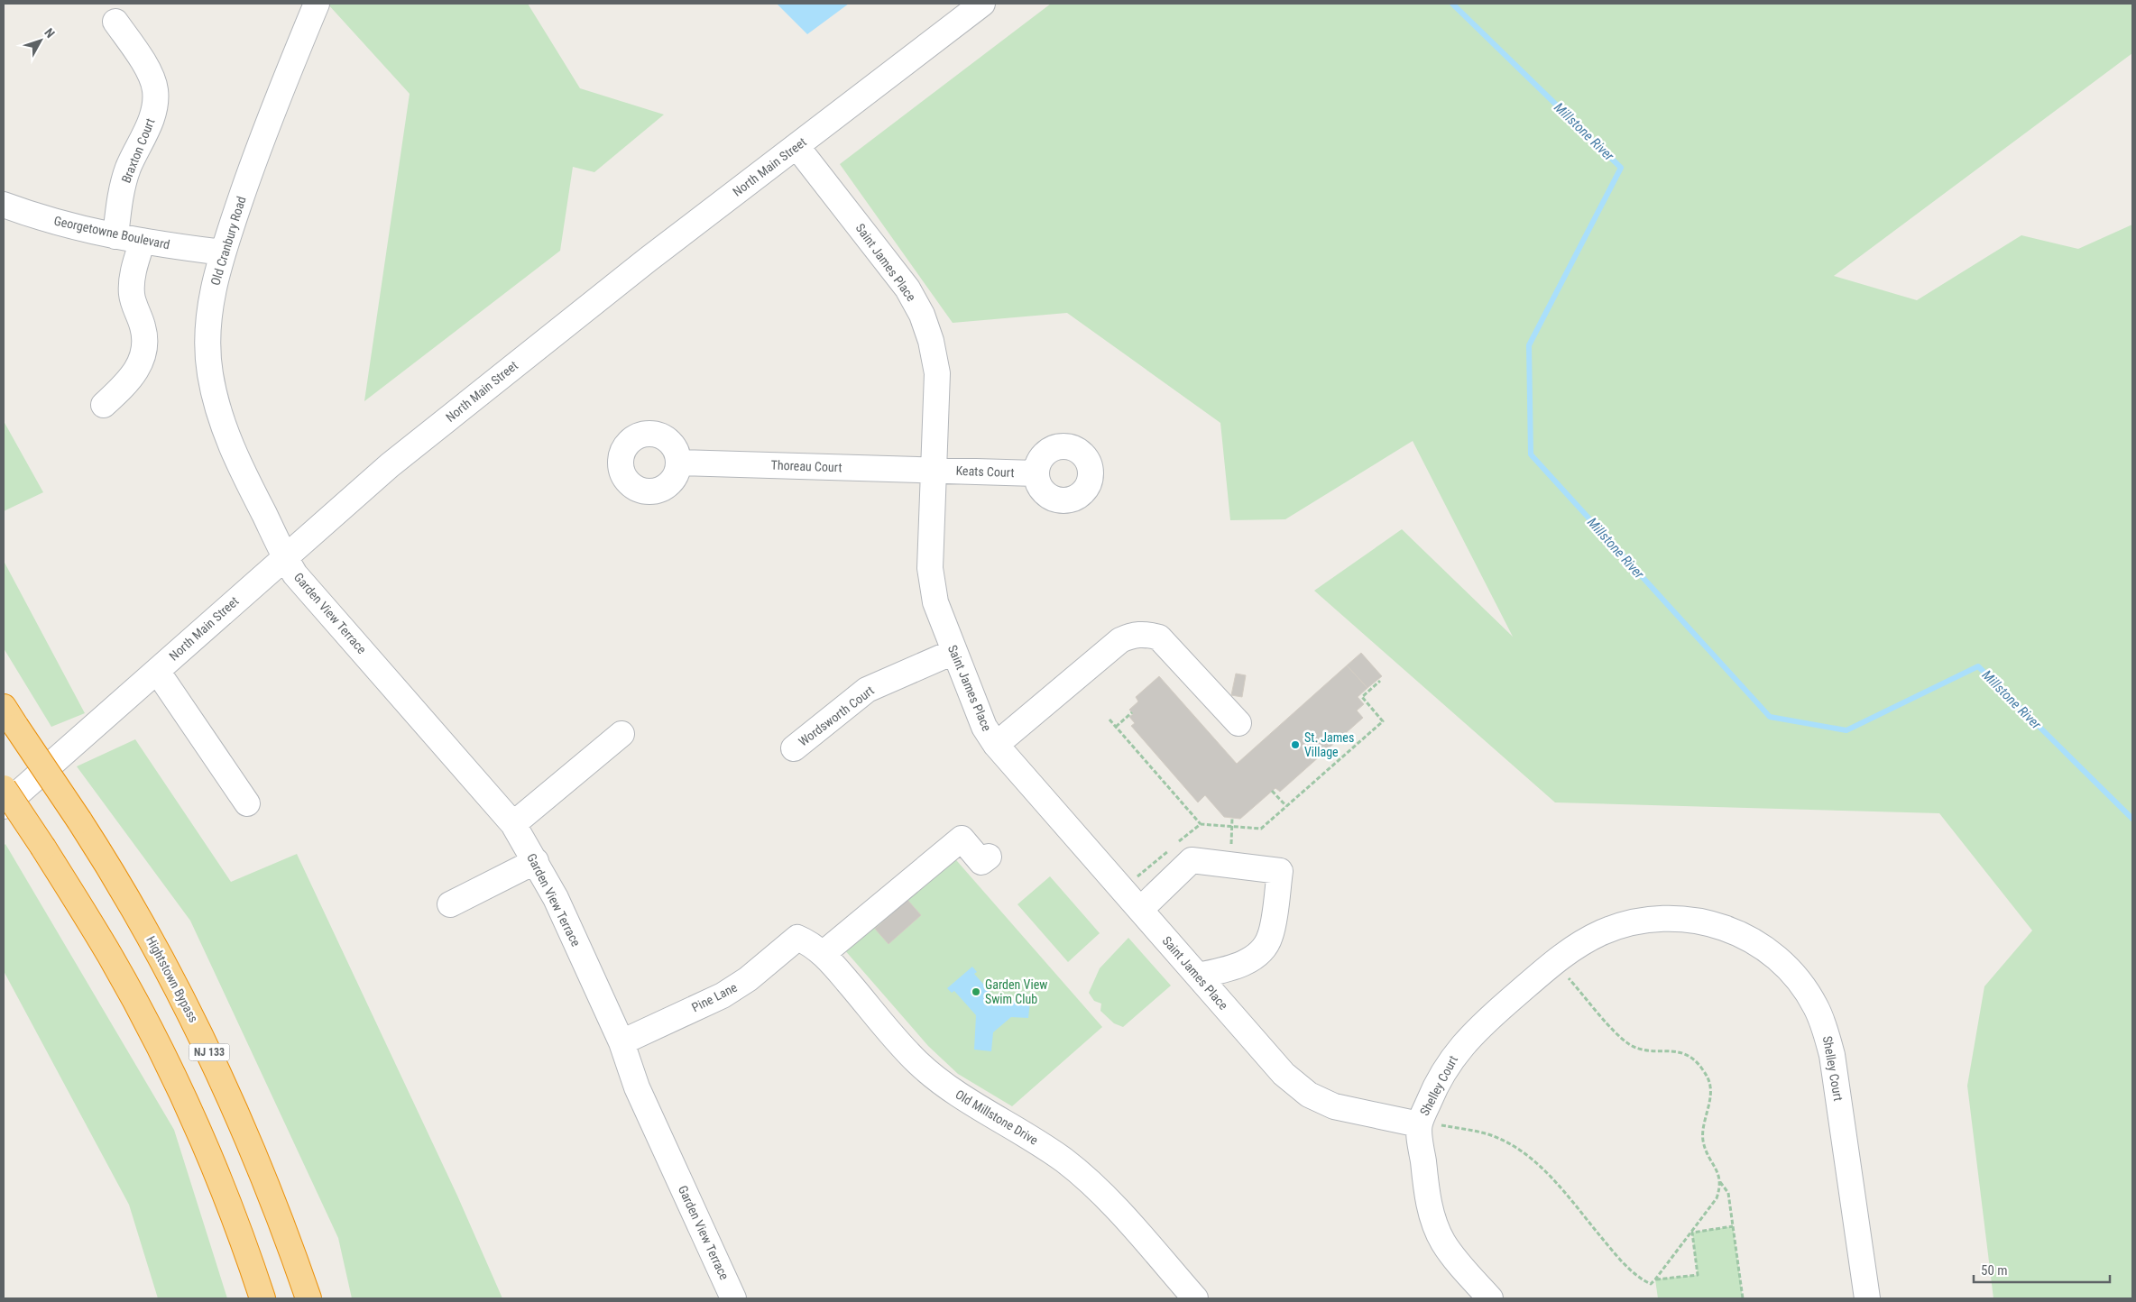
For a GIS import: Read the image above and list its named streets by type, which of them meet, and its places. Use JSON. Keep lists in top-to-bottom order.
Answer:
{
  "streets": {
    "highway": ["Hightstown Bypass", "NJ 133"],
    "street": [
      "Braxton Court",
      "North Main Street",
      "Georgetowne Boulevard",
      "Old Cranbury Road",
      "Saint James Place",
      "Thoreau Court",
      "Keats Court",
      "Garden View Terrace",
      "Wordsworth Court",
      "Pine Lane",
      "Shelley Court",
      "Old Millstone Drive"
    ]
  },
  "crossings": [
    ["Braxton Court", "Georgetowne Boulevard"],
    ["North Main Street", "Old Cranbury Road"],
    ["North Main Street", "Saint James Place"],
    ["North Main Street", "Garden View Terrace"],
    ["Georgetowne Boulevard", "Old Cranbury Road"],
    ["Old Cranbury Road", "Garden View Terrace"],
    ["Saint James Place", "Thoreau Court"],
    ["Saint James Place", "Keats Court"],
    ["Saint James Place", "Wordsworth Court"],
    ["Saint James Place", "Shelley Court"],
    ["Thoreau Court", "Keats Court"],
    ["Garden View Terrace", "Pine Lane"],
    ["Pine Lane", "Old Millstone Drive"]
  ],
  "water": ["Millstone River"],
  "places": ["St. James Village", "Garden View Swim Club"],
  "scale_bar": "50 m",
  "north": "top right"
}
